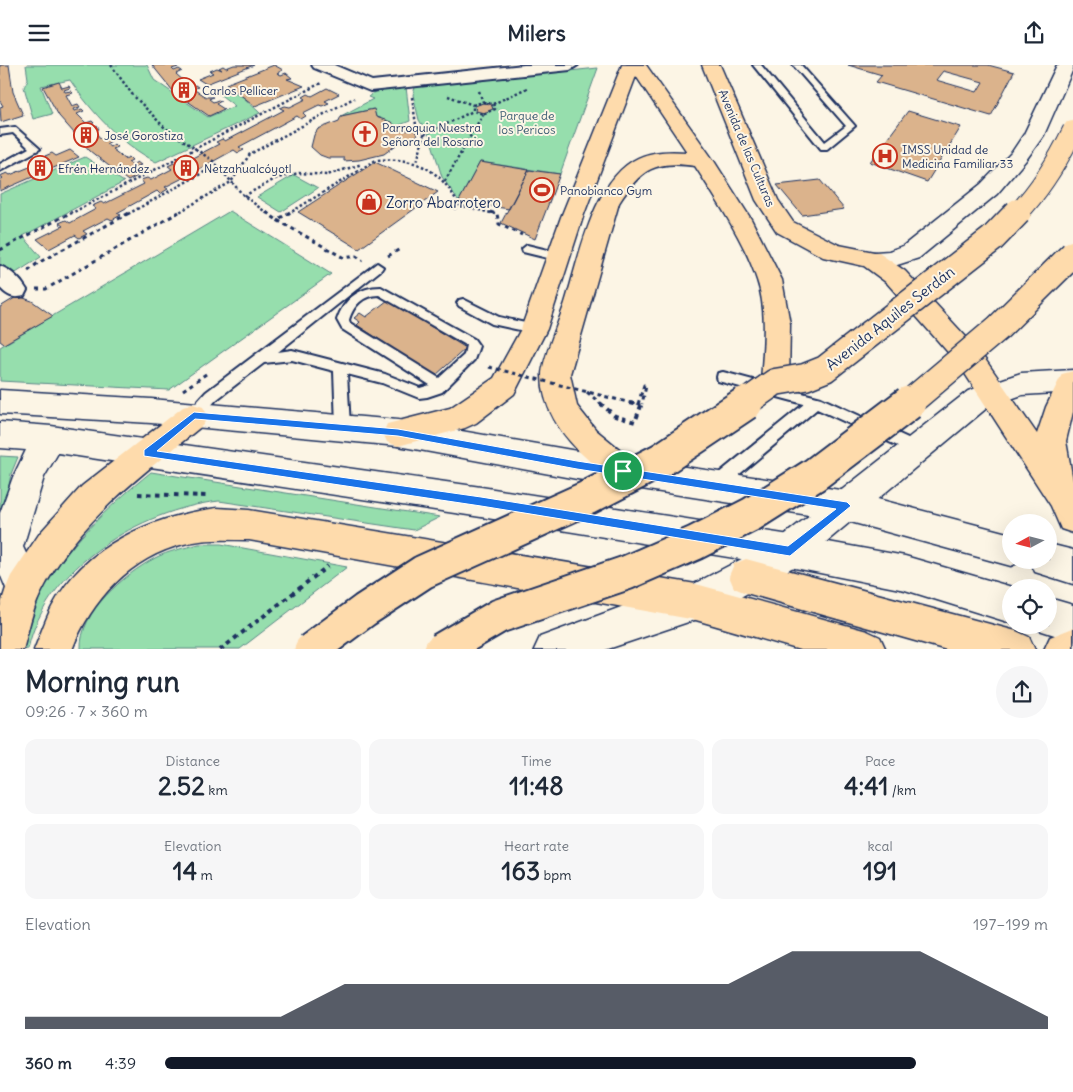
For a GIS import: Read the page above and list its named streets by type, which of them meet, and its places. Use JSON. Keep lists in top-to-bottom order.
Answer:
{
  "streets": {
    "main road": ["Avenida de las Culturas", "Avenida Aquiles Serdán"]
  },
  "parks": ["Parque de los Pericos"],
  "places": {
    "building": [
      "Carlos Pellicer",
      "José Gorostiza",
      "Efrén Hernández",
      "Netzahualcóyotl"
    ],
    "church": ["Parroquia Nuestra Señora del Rosario"],
    "hospital": ["IMSS Unidad de Medicina Familiar 33"],
    "sports": ["Panobianco Gym"],
    "shop": ["Zorro Abarrotero"]
  },
  "north": "left",
  "page": {
    "header": "Milers",
    "heading": ["Morning run", "09:26 · 7 × 360 m"],
    "stats": [
      ["Distance", "2.52 km"],
      ["Time", "11:48"],
      ["Pace", "4:41 /km"],
      ["Elevation", "14 m"],
      ["Heart rate", "163 bpm"],
      ["kcal", "191"]
    ],
    "chart": ["Elevation", "197–199 m"],
    "list": [
      {
        "name": "360 m",
        "note": "4:39"
      }
    ]
  }
}
